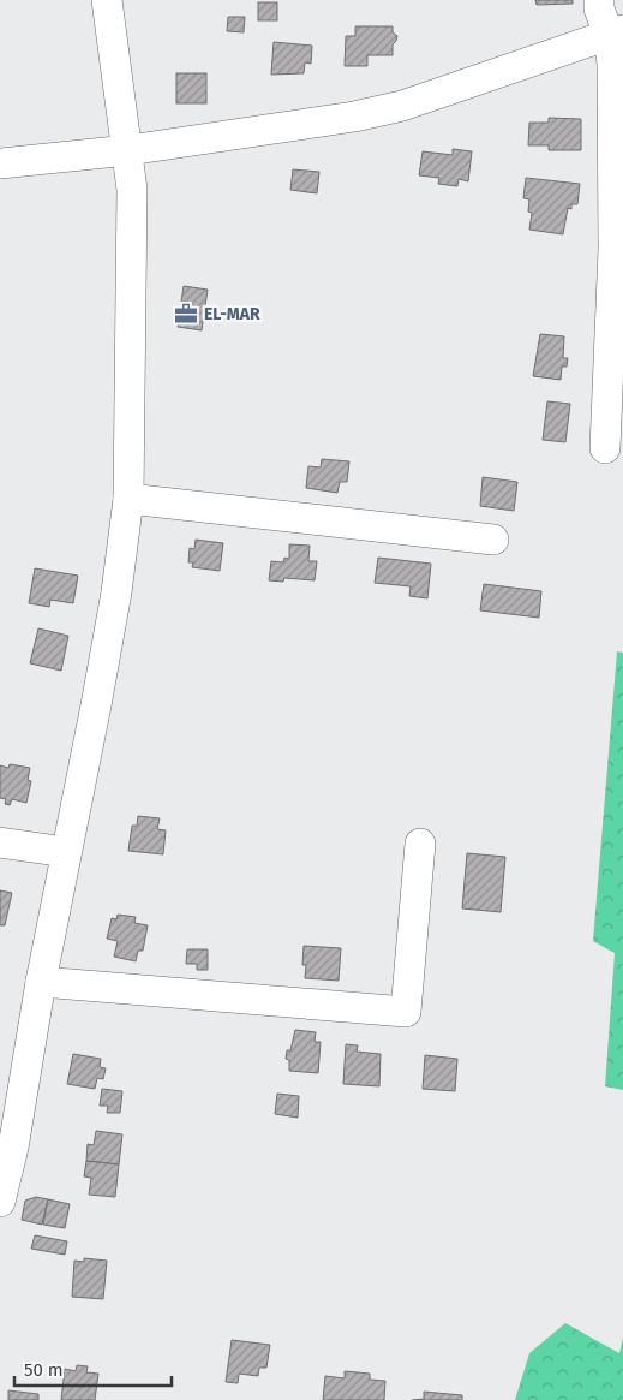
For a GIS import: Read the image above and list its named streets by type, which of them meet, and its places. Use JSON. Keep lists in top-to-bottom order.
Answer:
{
  "places": {
    "office": ["EL-MAR"]
  },
  "scale_bar": "50 m"
}
